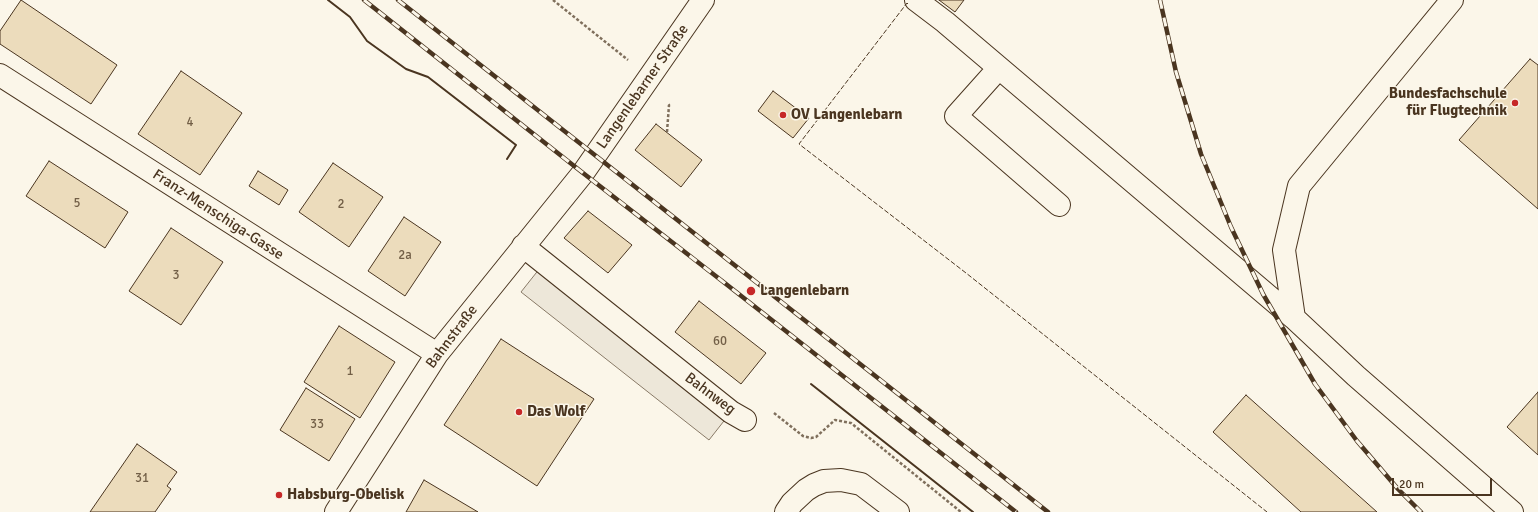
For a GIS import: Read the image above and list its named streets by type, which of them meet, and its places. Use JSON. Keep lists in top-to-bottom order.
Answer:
{
  "streets": {
    "street": [
      "Langenlebarner Straße",
      "Franz-Menschiga-Gasse",
      "Bahnstraße",
      "Bahnweg"
    ]
  },
  "crossings": [
    ["Langenlebarner Straße", "Bahnstraße"],
    ["Franz-Menschiga-Gasse", "Bahnstraße"],
    ["Bahnstraße", "Bahnweg"]
  ],
  "places": [
    "Bundesfachschule für Flugtechnik",
    "OV Langenlebarn",
    "Langenlebarn",
    "Das Wolf",
    "Habsburg-Obelisk"
  ],
  "house_numbers": [
    "4",
    "5",
    "2",
    "2a",
    "3",
    "60",
    "1",
    "33",
    "31"
  ],
  "scale_bar": "20 m"
}
